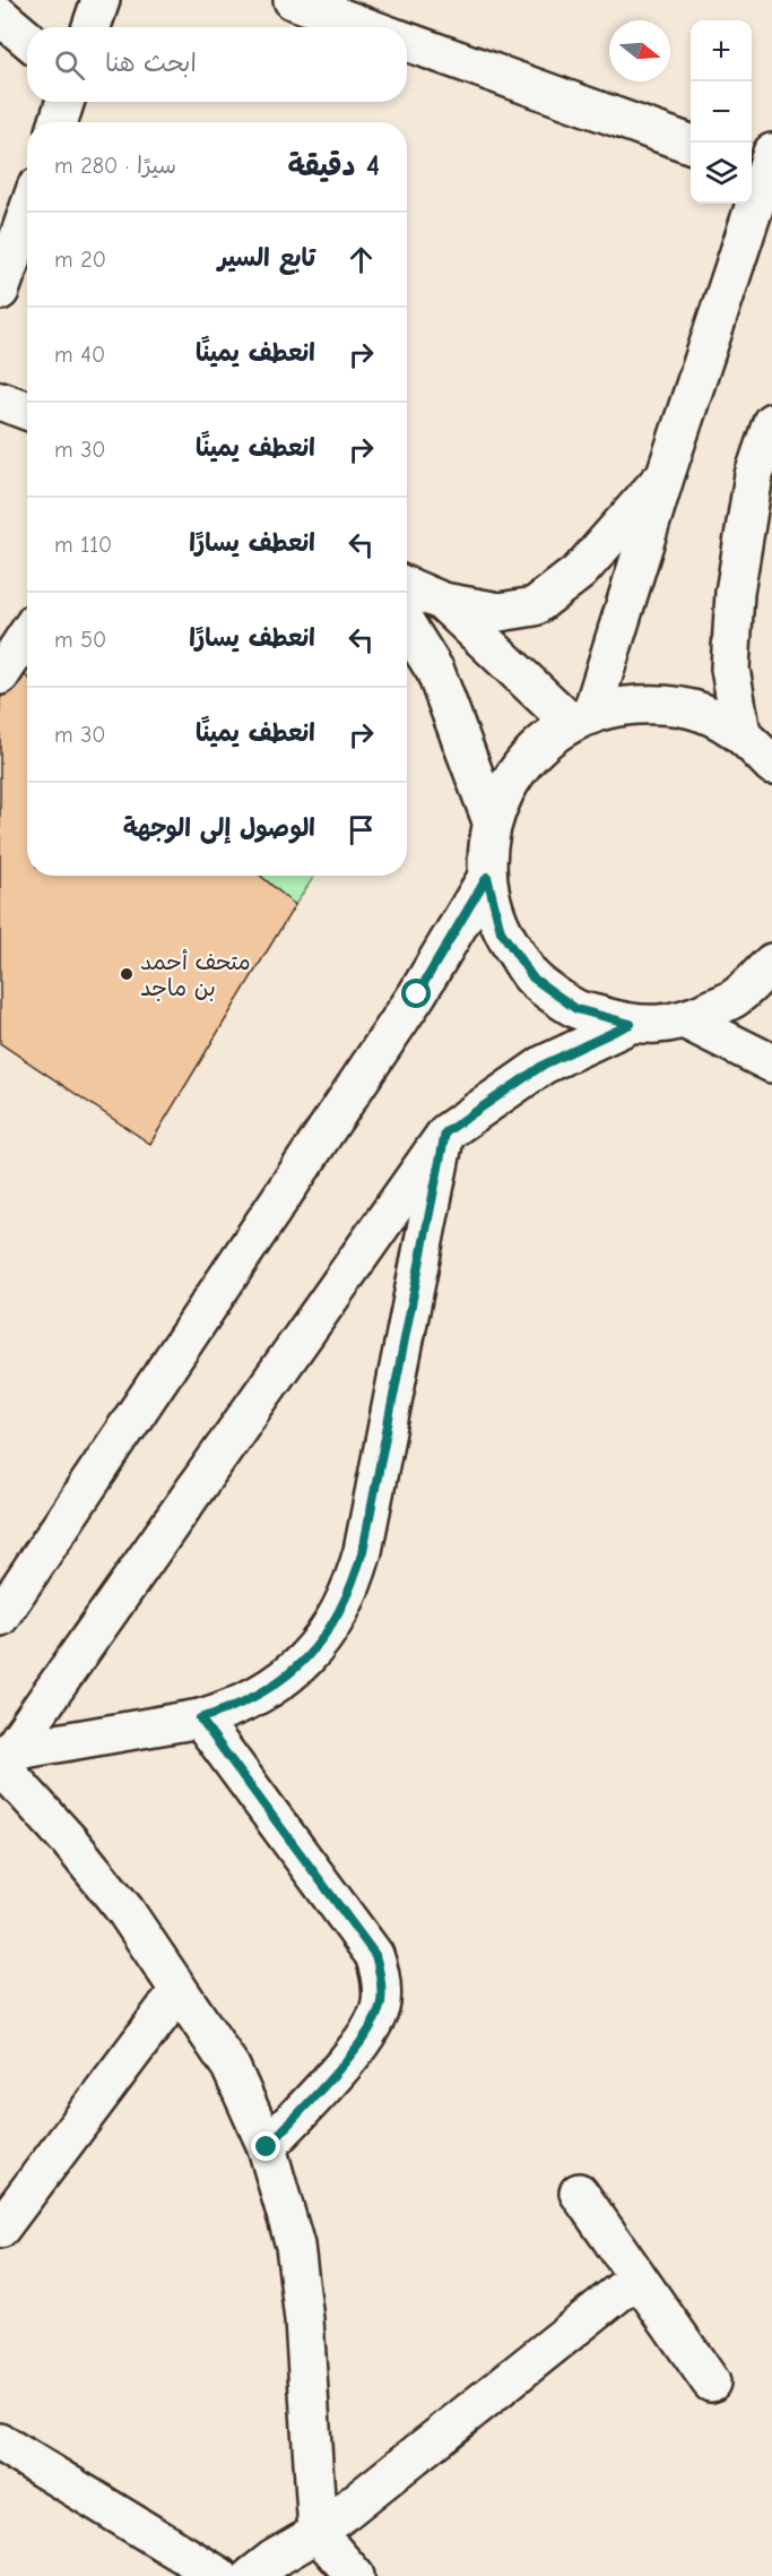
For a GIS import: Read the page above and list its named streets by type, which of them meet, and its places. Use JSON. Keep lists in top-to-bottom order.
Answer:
{
  "places": ["متحف أحمد بن ماجد"],
  "north": "right",
  "page": {
    "map_buttons": ["+", "−"],
    "search": "ابحث هنا",
    "heading": ["4 دقيقة", "سيرًا · 280 m"],
    "list": [
      ["تابع السير", "20 m"],
      ["انعطف يمينًا", "40 m"],
      ["انعطف يمينًا", "30 m"],
      ["انعطف يسارًا", "110 m"],
      ["انعطف يسارًا", "50 m"],
      ["انعطف يمينًا", "30 m"],
      "الوصول إلى الوجهة"
    ]
  }
}
